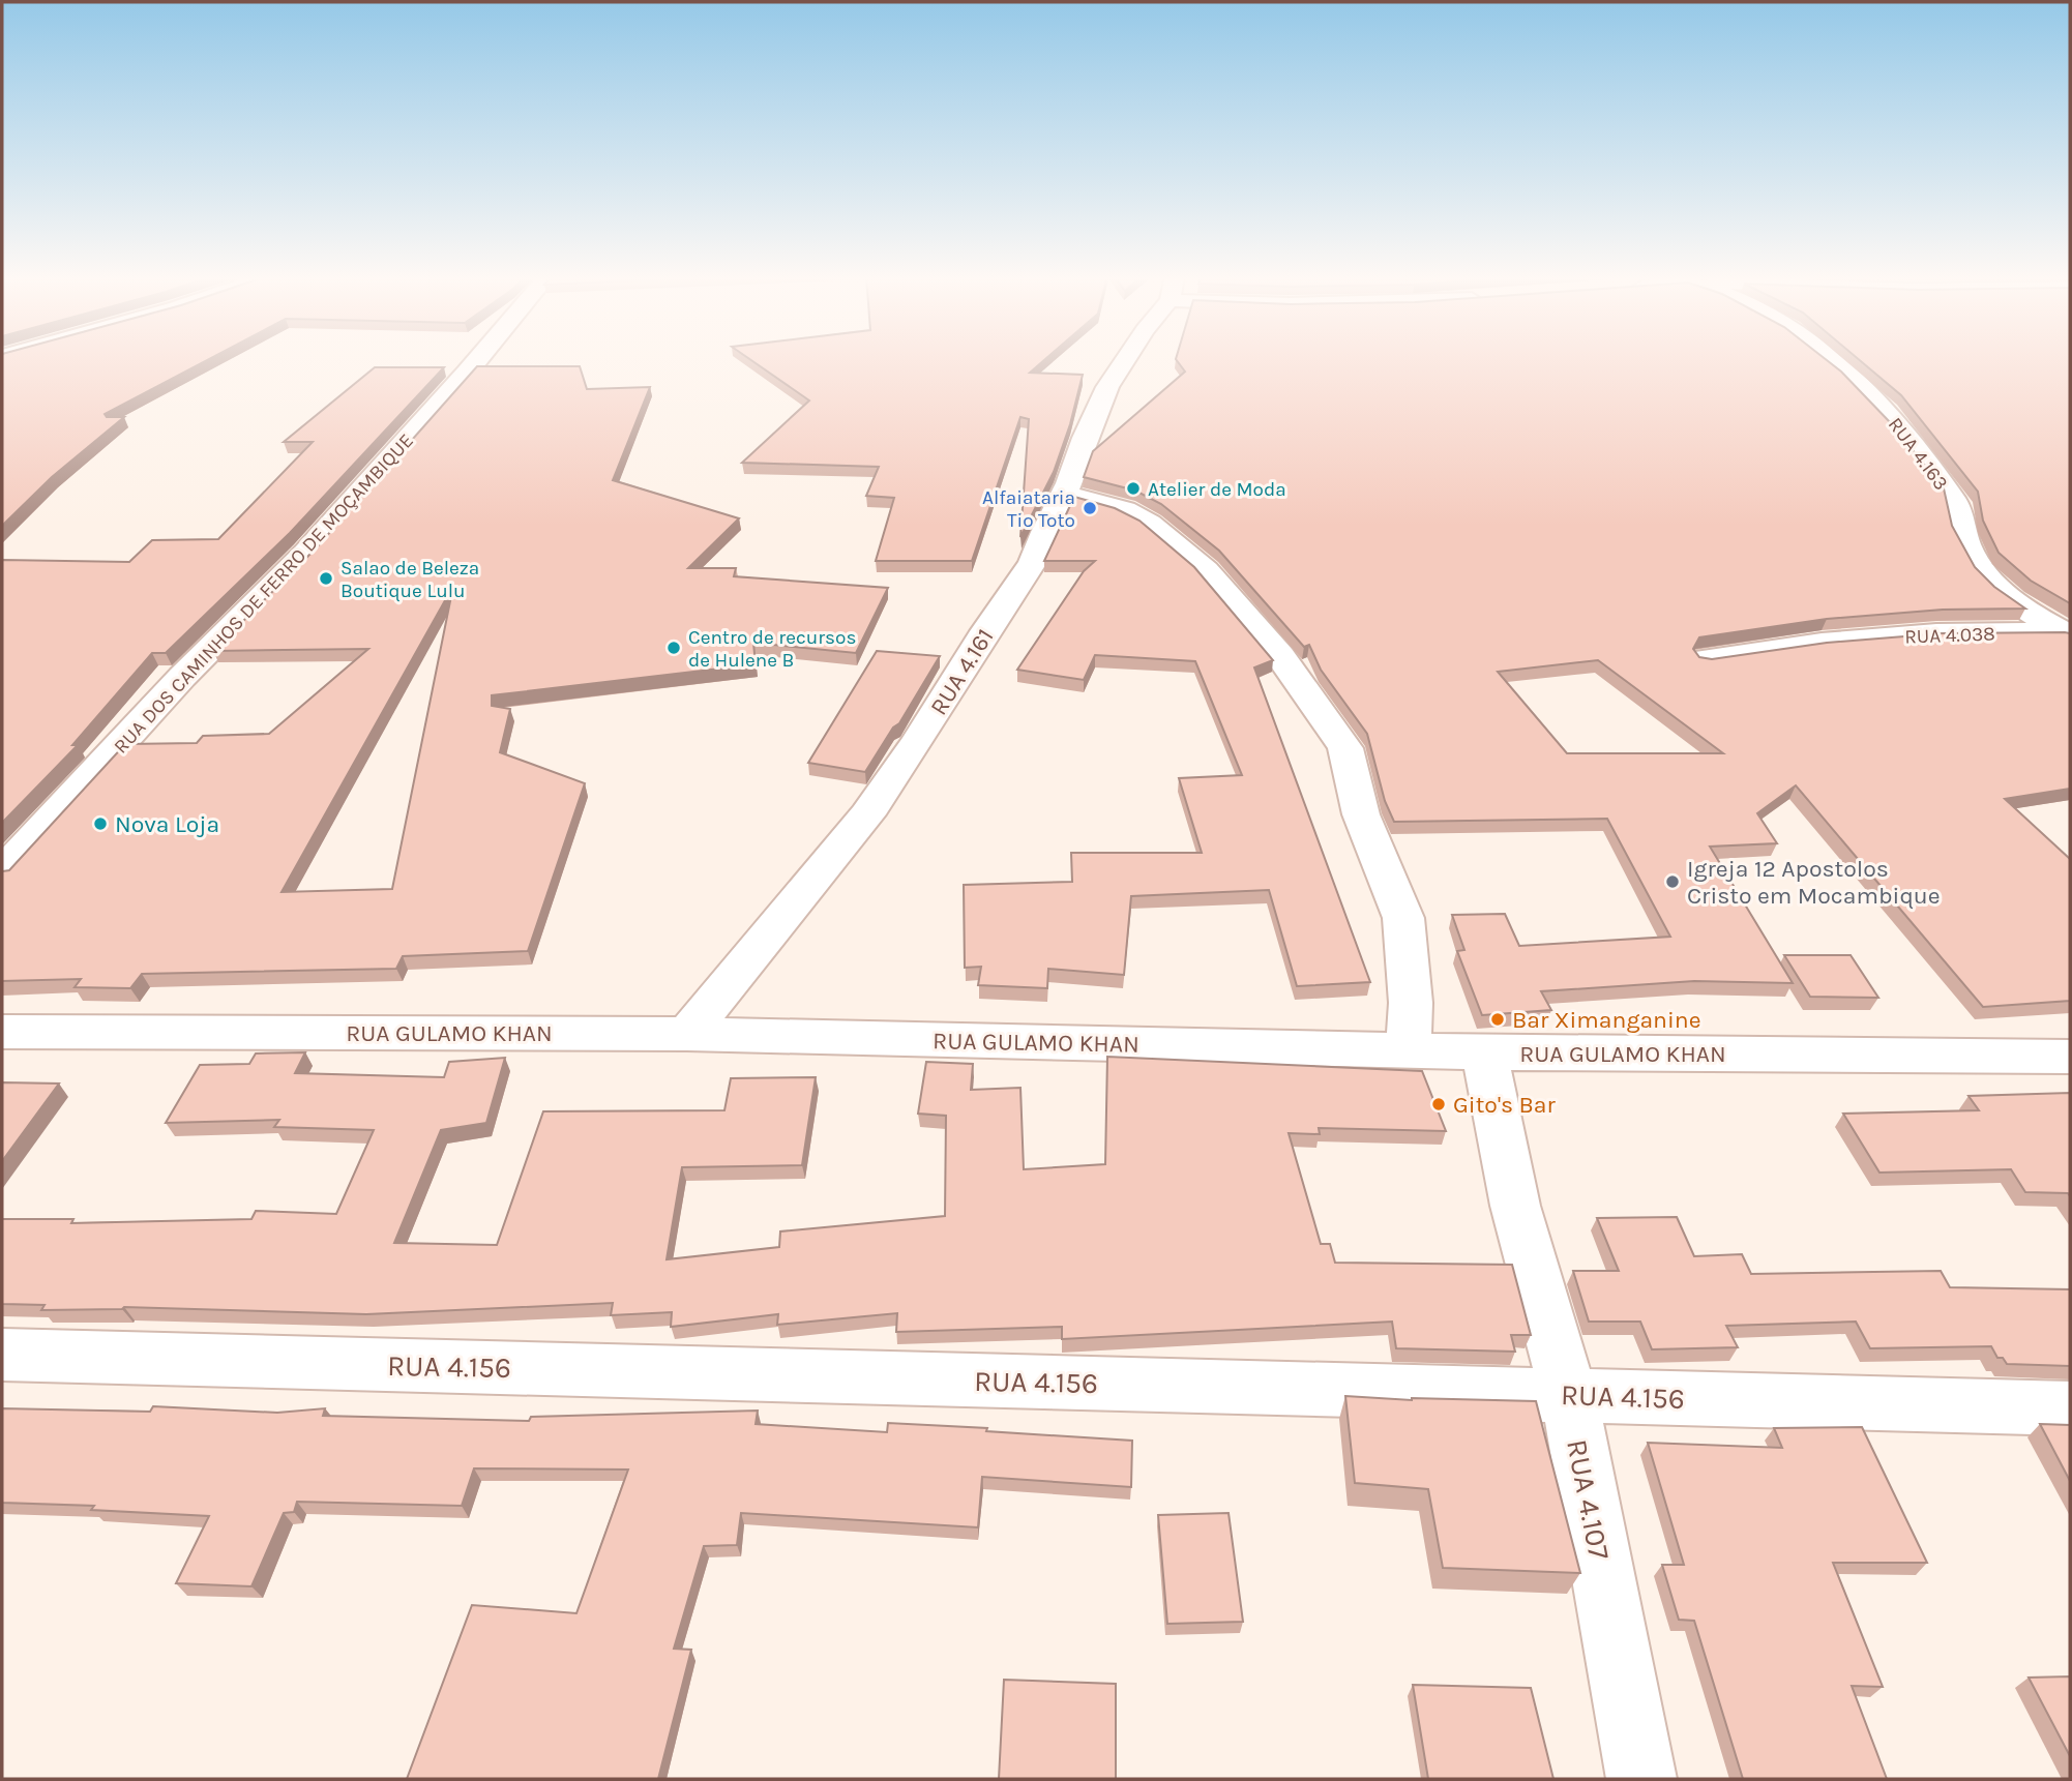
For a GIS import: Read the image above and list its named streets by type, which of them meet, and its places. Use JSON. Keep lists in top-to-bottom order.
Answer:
{
  "streets": {
    "street": [
      "RUA 4.163",
      "RUA DOS CAMINHOS DE FERRO DE MOÇAMBIQUE",
      "RUA 4.038",
      "RUA 4.161",
      "RUA GULAMO KHAN",
      "RUA 4.156",
      "RUA 4.107"
    ]
  },
  "crossings": [
    ["RUA 4.163", "RUA 4.038"],
    ["RUA 4.161", "RUA GULAMO KHAN"],
    ["RUA GULAMO KHAN", "RUA 4.107"],
    ["RUA 4.156", "RUA 4.107"]
  ],
  "places": [
    "Atelier de Moda",
    "Alfaiataria Tio Toto",
    "Salao de Beleza Boutique Lulu",
    "Centro de recursos de Hulene B",
    "Nova Loja",
    "Igreja 12 Apostolos Cristo em Mocambique",
    "Bar Ximanganine",
    "Gito's Bar"
  ]
}
